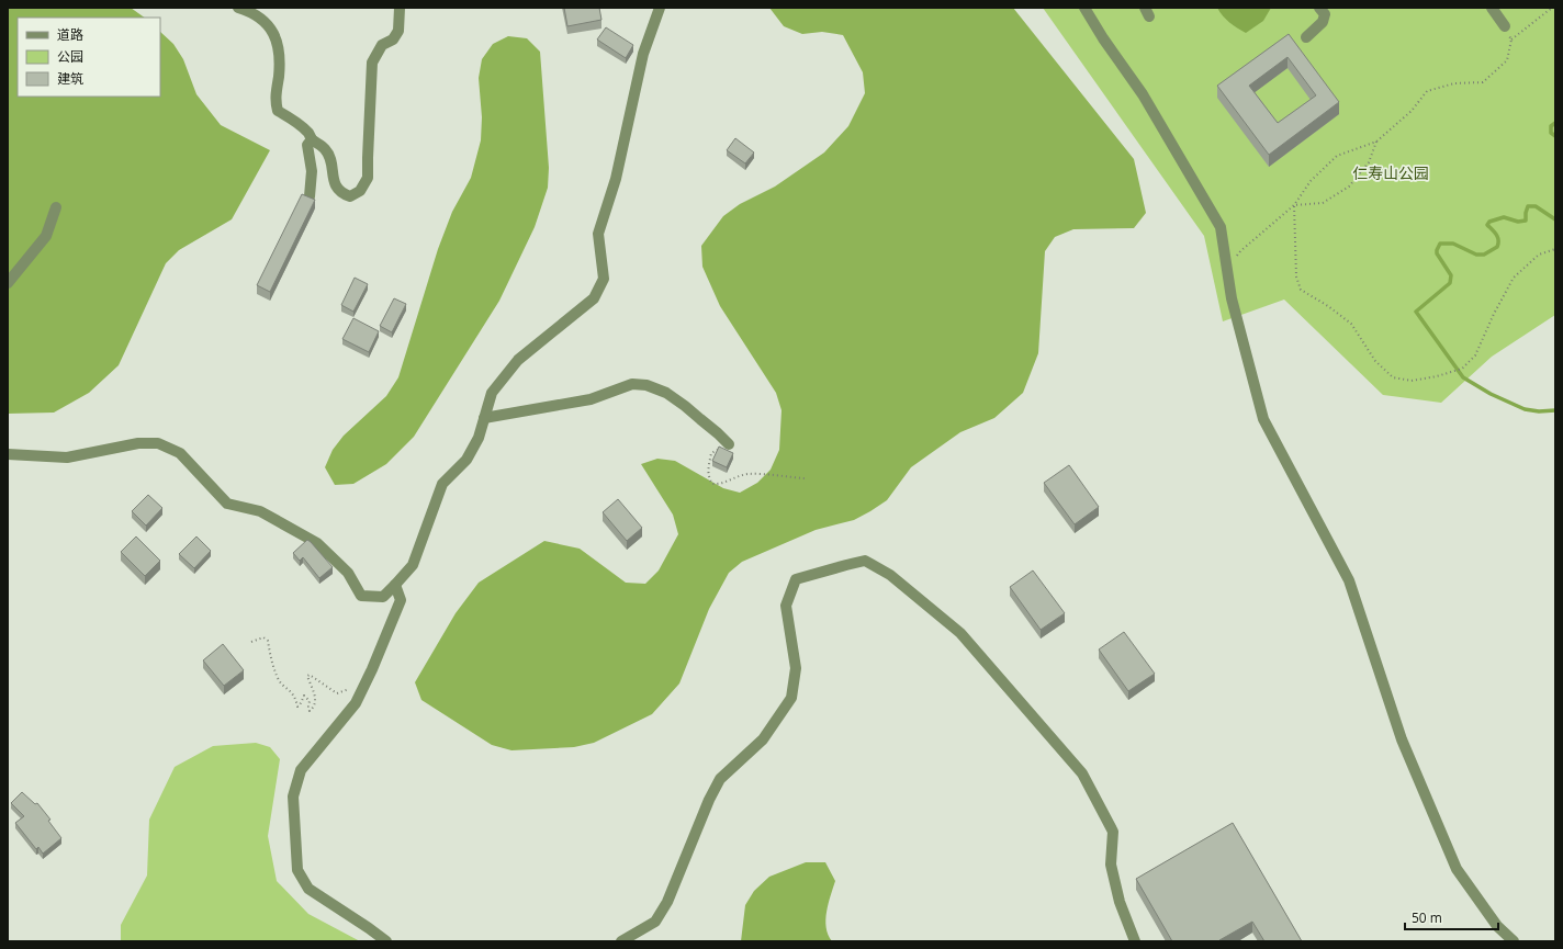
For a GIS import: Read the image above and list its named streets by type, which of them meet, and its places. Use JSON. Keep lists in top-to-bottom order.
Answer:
{
  "parks": ["仁寿山公园"],
  "legend": ["道路", "公园", "建筑"],
  "scale_bar": "50 m"
}
